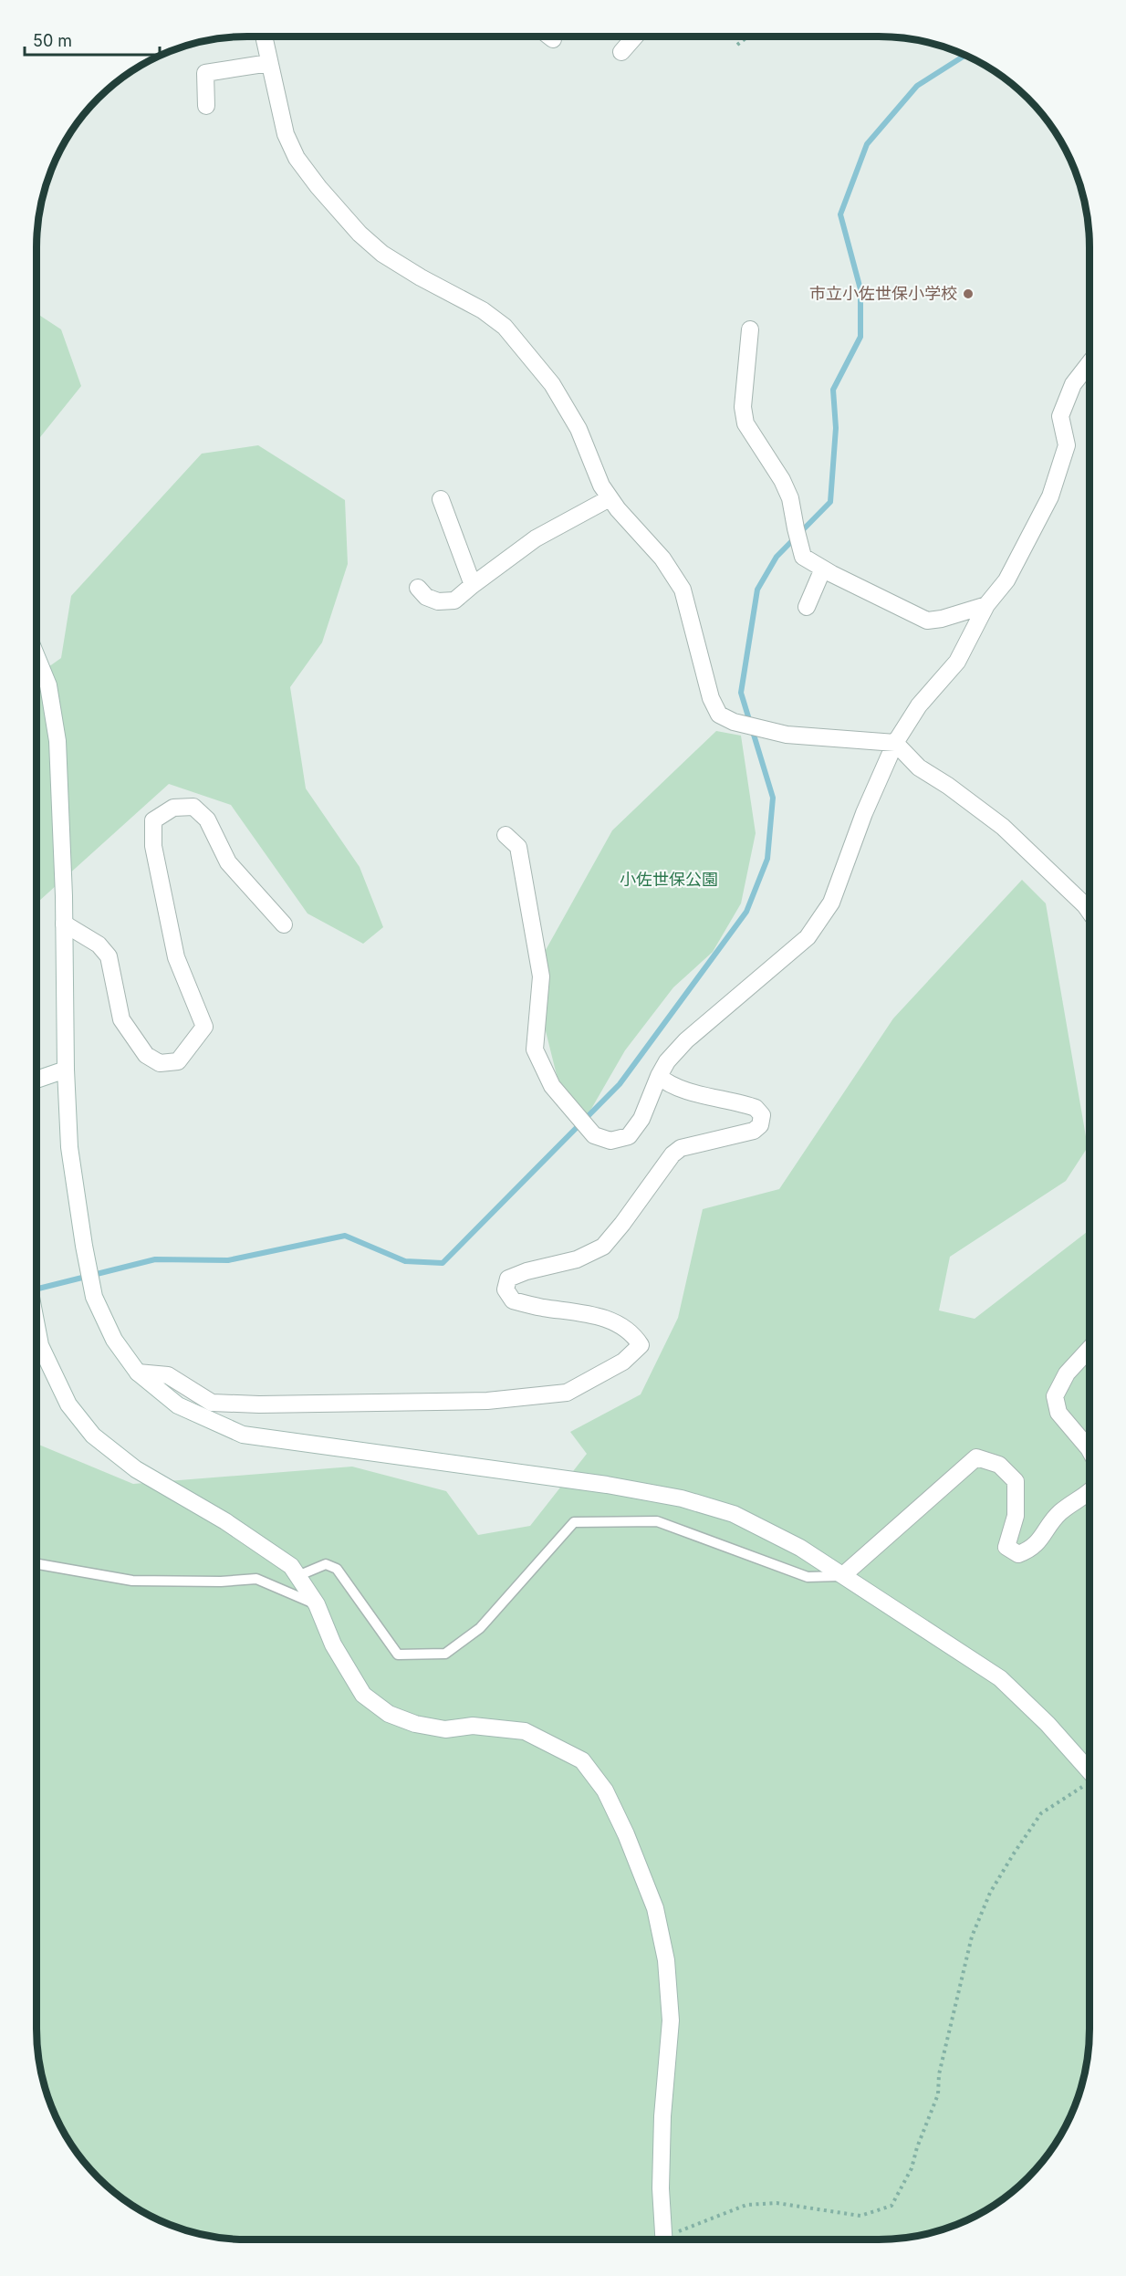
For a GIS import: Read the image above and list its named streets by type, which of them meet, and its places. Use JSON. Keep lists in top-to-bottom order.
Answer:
{
  "parks": ["小佐世保公園"],
  "places": ["市立小佐世保小学校"],
  "scale_bar": "50 m"
}
